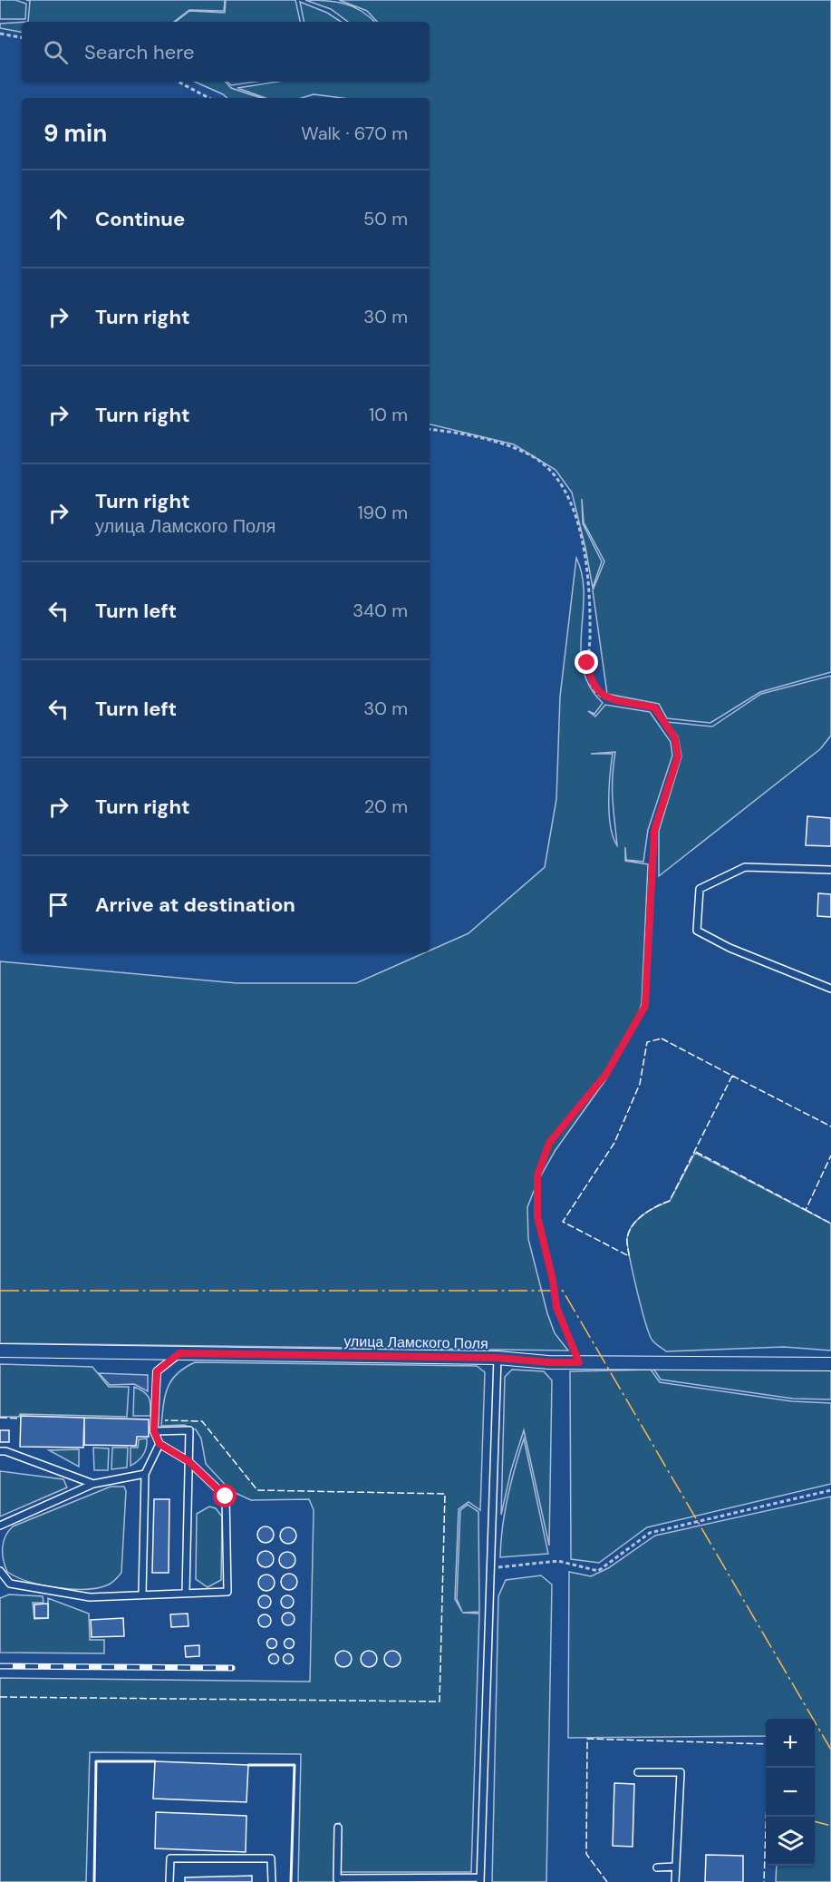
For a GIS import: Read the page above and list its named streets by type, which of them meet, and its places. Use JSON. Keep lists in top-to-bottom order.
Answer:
{
  "streets": {
    "street": ["улица Ламского Поля"]
  },
  "page": {
    "search": "Search here",
    "heading": ["9 min", "Walk · 670 m"],
    "list": [
      ["Continue", "50 m"],
      ["Turn right", "30 m"],
      ["Turn right", "10 m"],
      ["Turn right", "улица Ламского Поля", "190 m"],
      ["Turn left", "340 m"],
      ["Turn left", "30 m"],
      ["Turn right", "20 m"],
      "Arrive at destination"
    ],
    "map_buttons": ["+", "−"]
  }
}
